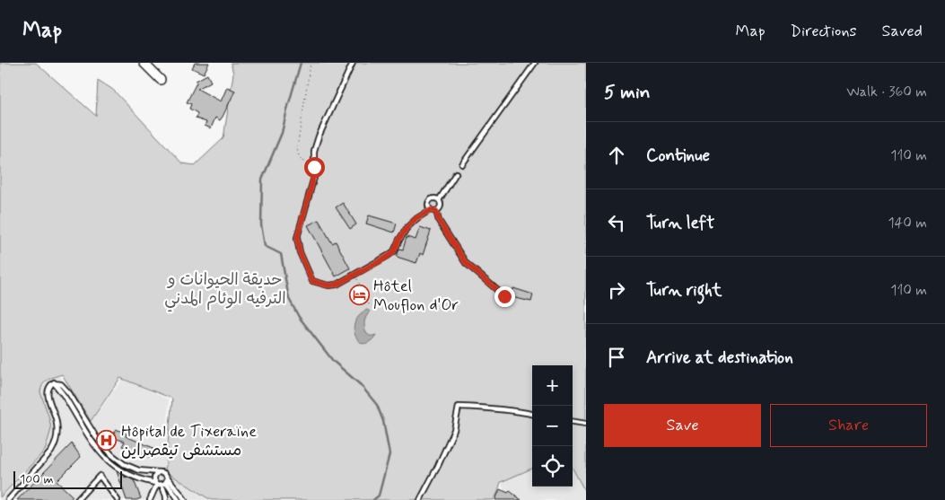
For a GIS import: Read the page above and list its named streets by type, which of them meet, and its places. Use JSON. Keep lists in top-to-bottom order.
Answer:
{
  "parks": ["حديقة الحيوانات و الترفيه الوئام المدني"],
  "places": {
    "hotel": ["Hôtel Mouflon d'Or"],
    "hospital": ["Hôpital de Tixeraïne مستشفى تيقصراين"]
  },
  "scale_bar": "100 m",
  "page": {
    "header": "Map",
    "nav": ["Map", "Directions", "Saved"],
    "heading": ["5 min", "Walk · 360 m"],
    "list": [
      ["Continue", "110 m"],
      ["Turn left", "140 m"],
      ["Turn right", "110 m"],
      "Arrive at destination"
    ],
    "map_buttons": ["+", "−"],
    "buttons": ["Save", "Share"],
    "scale": "100 m"
  }
}
